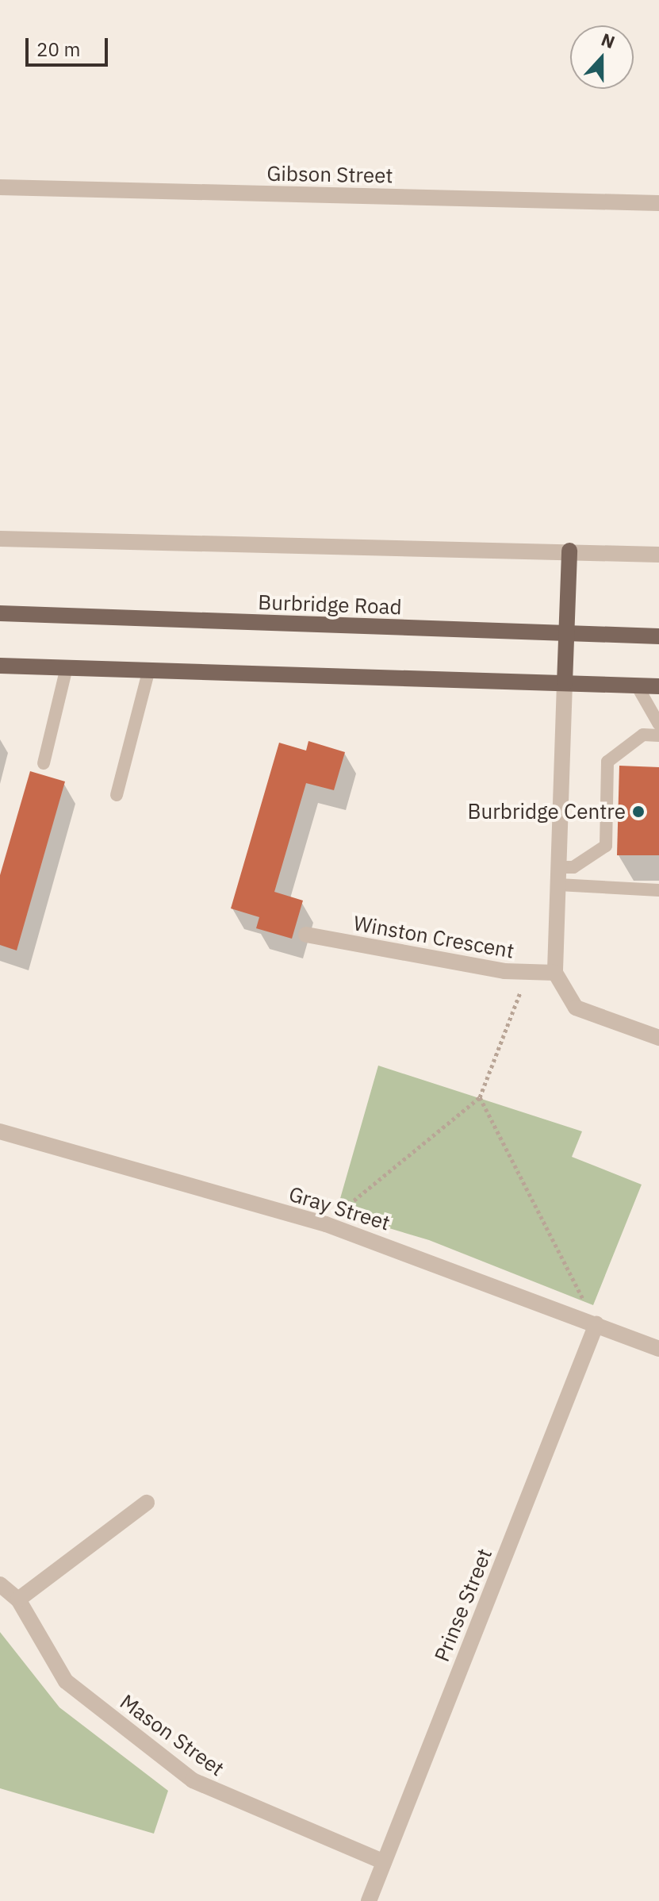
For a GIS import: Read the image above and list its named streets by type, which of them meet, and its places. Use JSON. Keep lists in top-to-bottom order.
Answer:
{
  "streets": {
    "main road": ["Burbridge Road"],
    "street": [
      "Gibson Street",
      "Winston Crescent",
      "Gray Street",
      "Prinse Street",
      "Mason Street"
    ]
  },
  "crossings": [
    ["Gray Street", "Prinse Street"],
    ["Prinse Street", "Mason Street"]
  ],
  "places": ["Burbridge Centre"],
  "scale_bar": "20 m",
  "north": "top"
}
